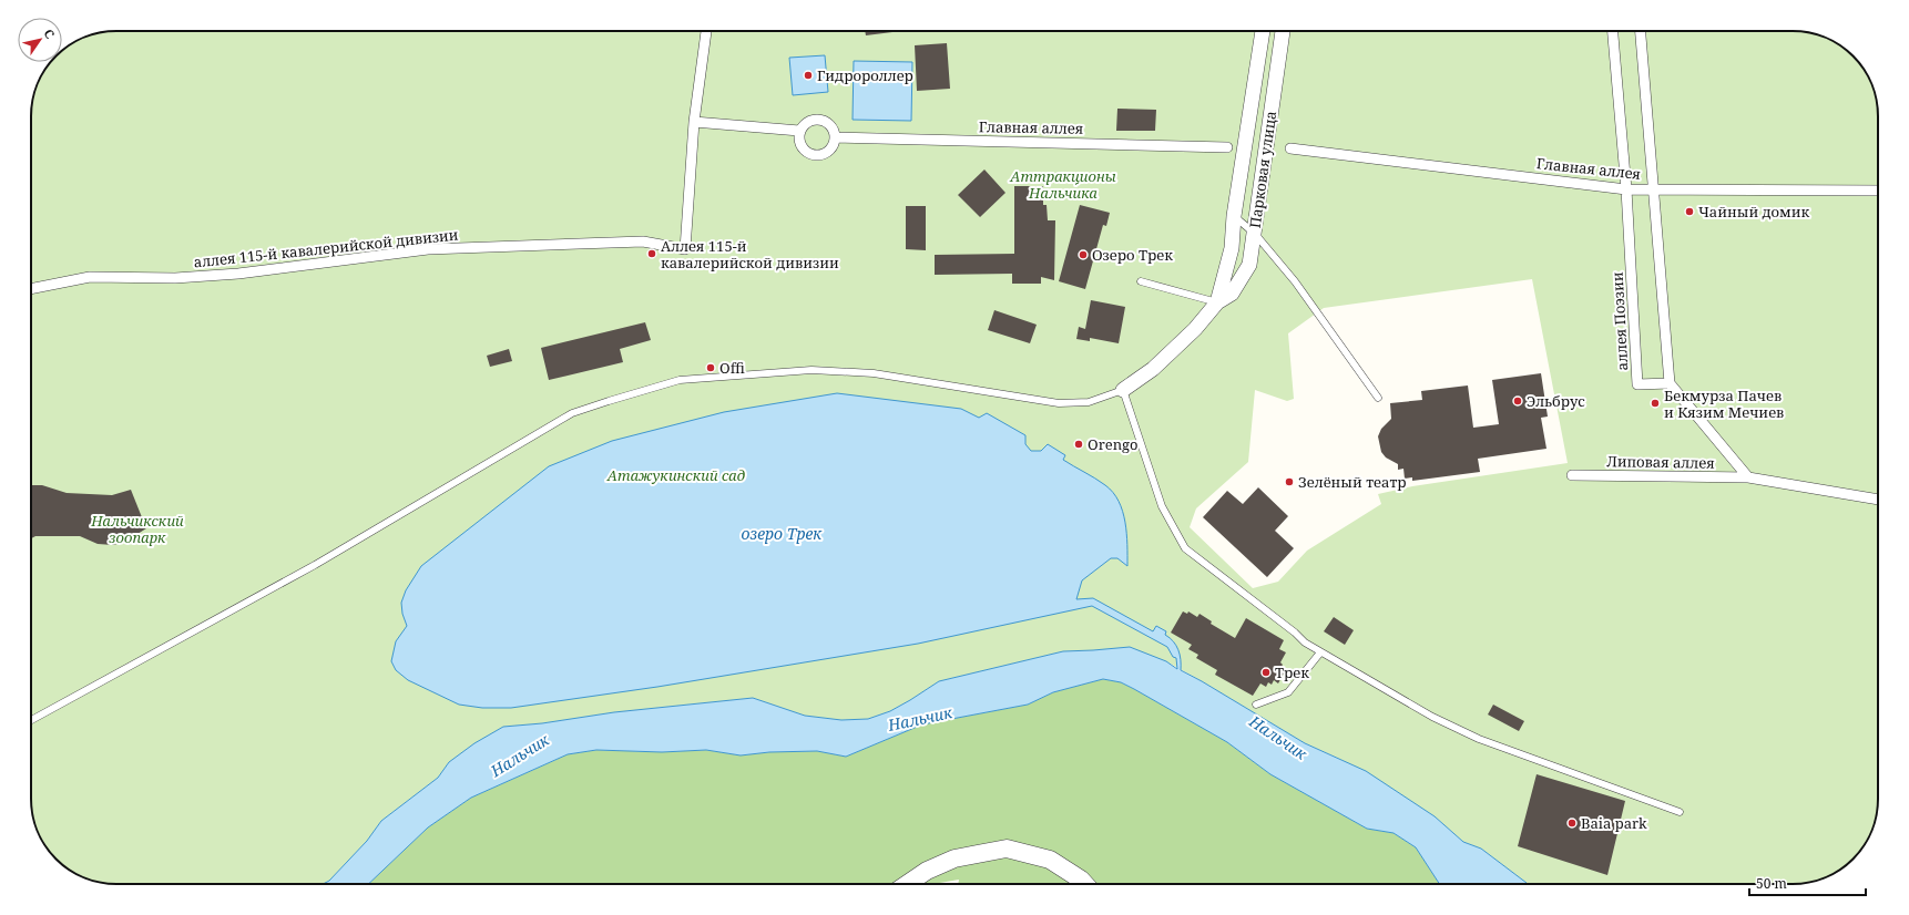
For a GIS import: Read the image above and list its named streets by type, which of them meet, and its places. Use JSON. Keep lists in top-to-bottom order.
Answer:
{
  "streets": {
    "street": [
      "Главная аллея",
      "Парковая улица",
      "аллея 115-й кавалерийской дивизии",
      "аллея Поэзии",
      "Липовая аллея"
    ]
  },
  "crossings": [
    ["Главная аллея", "аллея Поэзии"],
    ["аллея Поэзии", "Липовая аллея"]
  ],
  "water": ["озеро Трек", "Нальчик"],
  "parks": ["Аттракционы Нальчика", "Атажукинский сад", "Нальчикский зоопарк"],
  "places": [
    "Гидророллер",
    "Чайный домик",
    "Аллея 115-й кавалерийской дивизии",
    "Озеро Трек",
    "Offi",
    "Эльбрус",
    "Бекмурза Пачев и Кязим Мечиев",
    "Orengo",
    "Зелёный театр",
    "Трек",
    "Baia park"
  ],
  "scale_bar": "50 m",
  "north": "top right"
}
